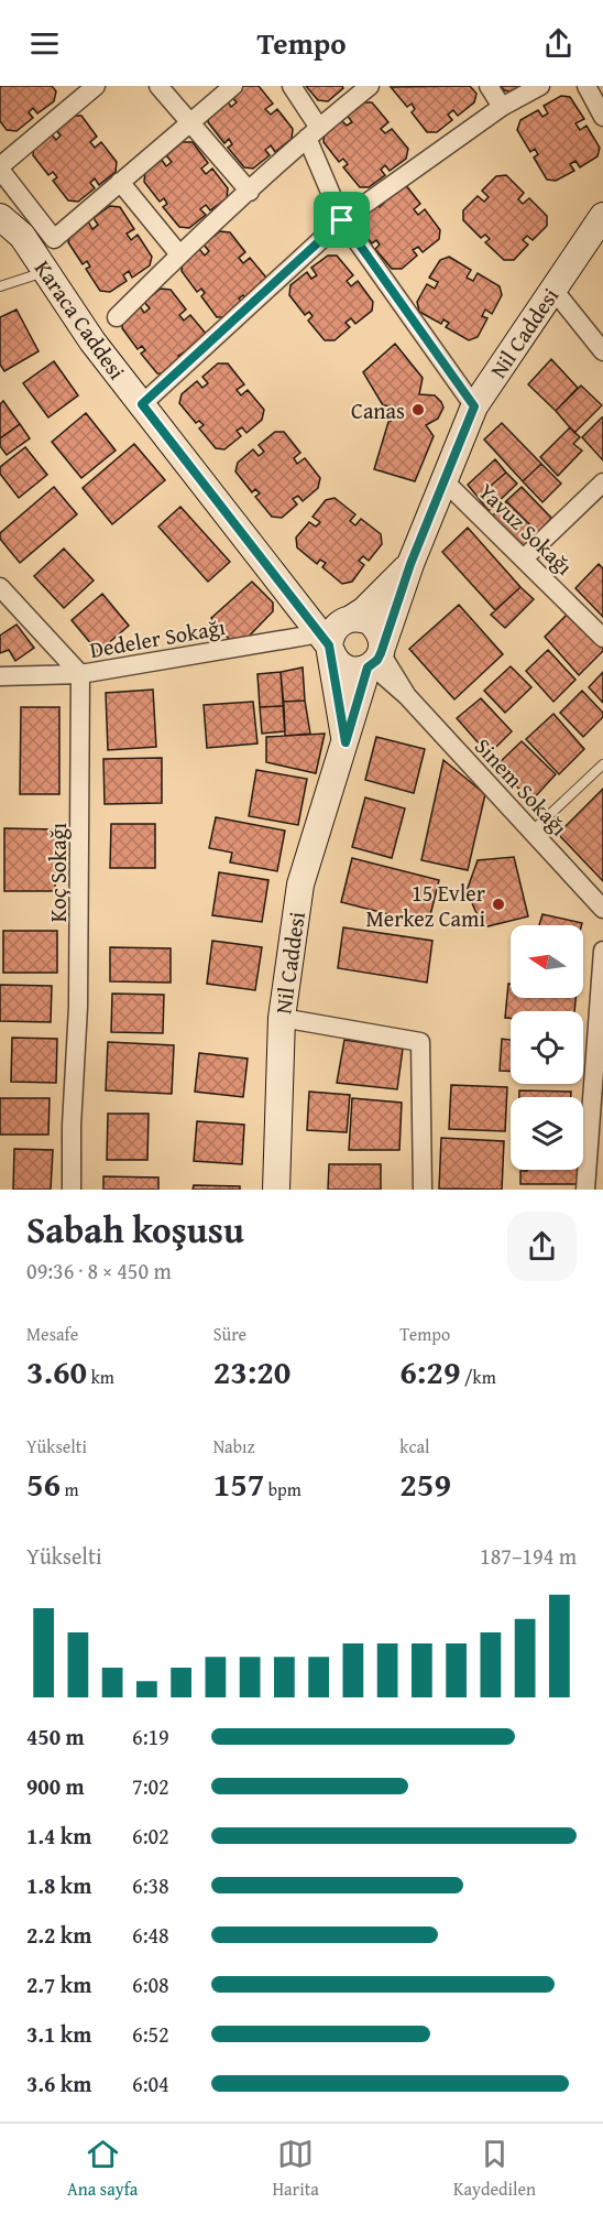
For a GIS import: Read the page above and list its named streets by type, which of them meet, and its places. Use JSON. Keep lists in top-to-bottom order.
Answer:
{
  "streets": {
    "street": [
      "Karaca Caddesi",
      "Nil Caddesi",
      "Yavuz Sokağı",
      "Dedeler Sokağı",
      "Sinem Sokağı",
      "Koç Sokağı"
    ]
  },
  "crossings": [
    ["Karaca Caddesi", "Nil Caddesi"],
    ["Karaca Caddesi", "Dedeler Sokağı"],
    ["Karaca Caddesi", "Sinem Sokağı"],
    ["Nil Caddesi", "Yavuz Sokağı"],
    ["Nil Caddesi", "Dedeler Sokağı"],
    ["Nil Caddesi", "Sinem Sokağı"],
    ["Dedeler Sokağı", "Sinem Sokağı"],
    ["Dedeler Sokağı", "Koç Sokağı"]
  ],
  "places": ["Canas", "15 Evler Merkez Cami"],
  "north": "left",
  "page": {
    "header": "Tempo",
    "heading": ["Sabah koşusu", "09:36 · 8 × 450 m"],
    "stats": [
      ["Mesafe", "3.60 km"],
      ["Süre", "23:20"],
      ["Tempo", "6:29 /km"],
      ["Yükselti", "56 m"],
      ["Nabız", "157 bpm"],
      ["kcal", "259"]
    ],
    "chart": ["Yükselti", "187–194 m"],
    "list": [
      {
        "name": "450 m",
        "note": "6:19"
      },
      {
        "name": "900 m",
        "note": "7:02"
      },
      {
        "name": "1.4 km",
        "note": "6:02"
      },
      {
        "name": "1.8 km",
        "note": "6:38"
      },
      {
        "name": "2.2 km",
        "note": "6:48"
      },
      {
        "name": "2.7 km",
        "note": "6:08"
      },
      {
        "name": "3.1 km",
        "note": "6:52"
      },
      {
        "name": "3.6 km",
        "note": "6:04"
      }
    ],
    "tabs": ["Ana sayfa", "Harita", "Kaydedilen"]
  }
}
